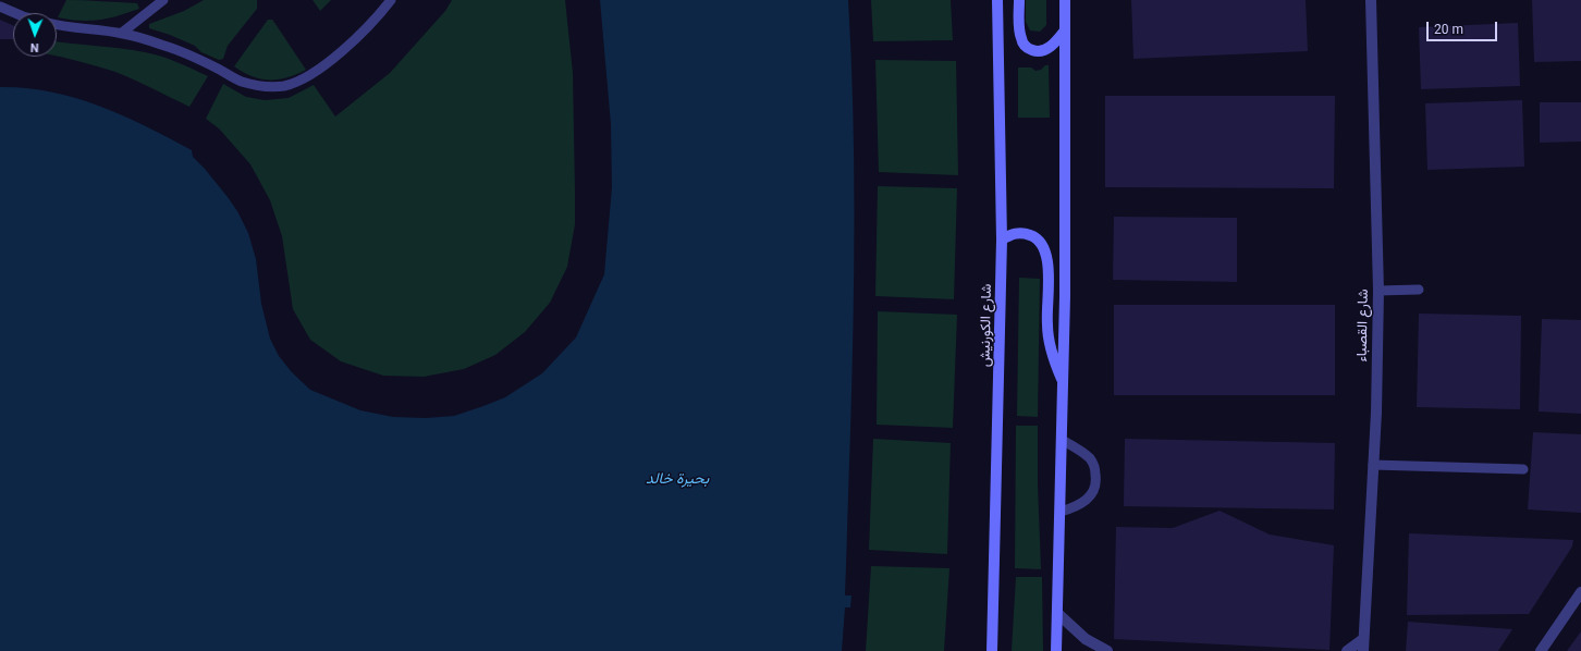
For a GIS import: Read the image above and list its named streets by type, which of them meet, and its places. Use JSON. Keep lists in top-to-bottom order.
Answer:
{
  "streets": {
    "main road": ["شارع الكورنيش"],
    "street": ["شارع القصباء"]
  },
  "water": ["بحيرة خالد"],
  "scale_bar": "20 m",
  "north": "bottom"
}
